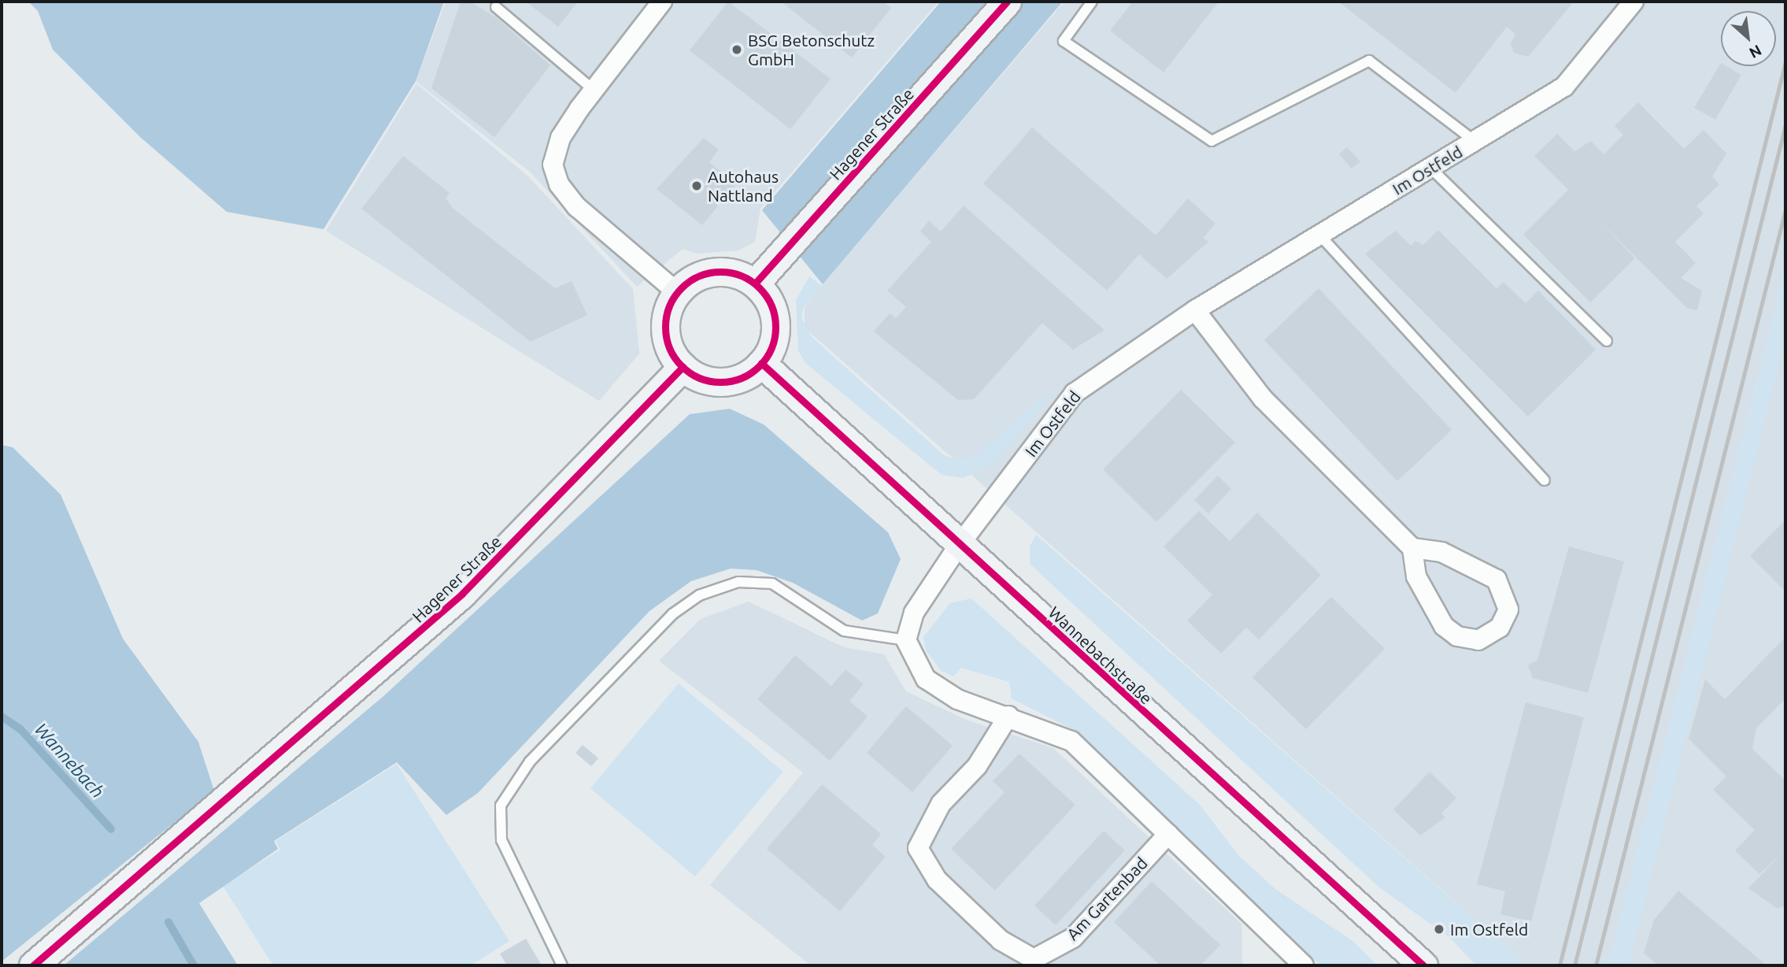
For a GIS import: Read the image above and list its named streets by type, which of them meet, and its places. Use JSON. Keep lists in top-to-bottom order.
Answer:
{
  "streets": {
    "main road": ["Hagener Straße", "Wannebachstraße"],
    "street": ["Im Ostfeld", "Am Gartenbad"]
  },
  "crossings": [
    ["Hagener Straße", "Wannebachstraße"],
    ["Im Ostfeld", "Wannebachstraße"]
  ],
  "water": ["Wannebach"],
  "places": ["BSG Betonschutz GmbH", "Autohaus Nattland", "Im Ostfeld"],
  "north": "bottom right"
}
